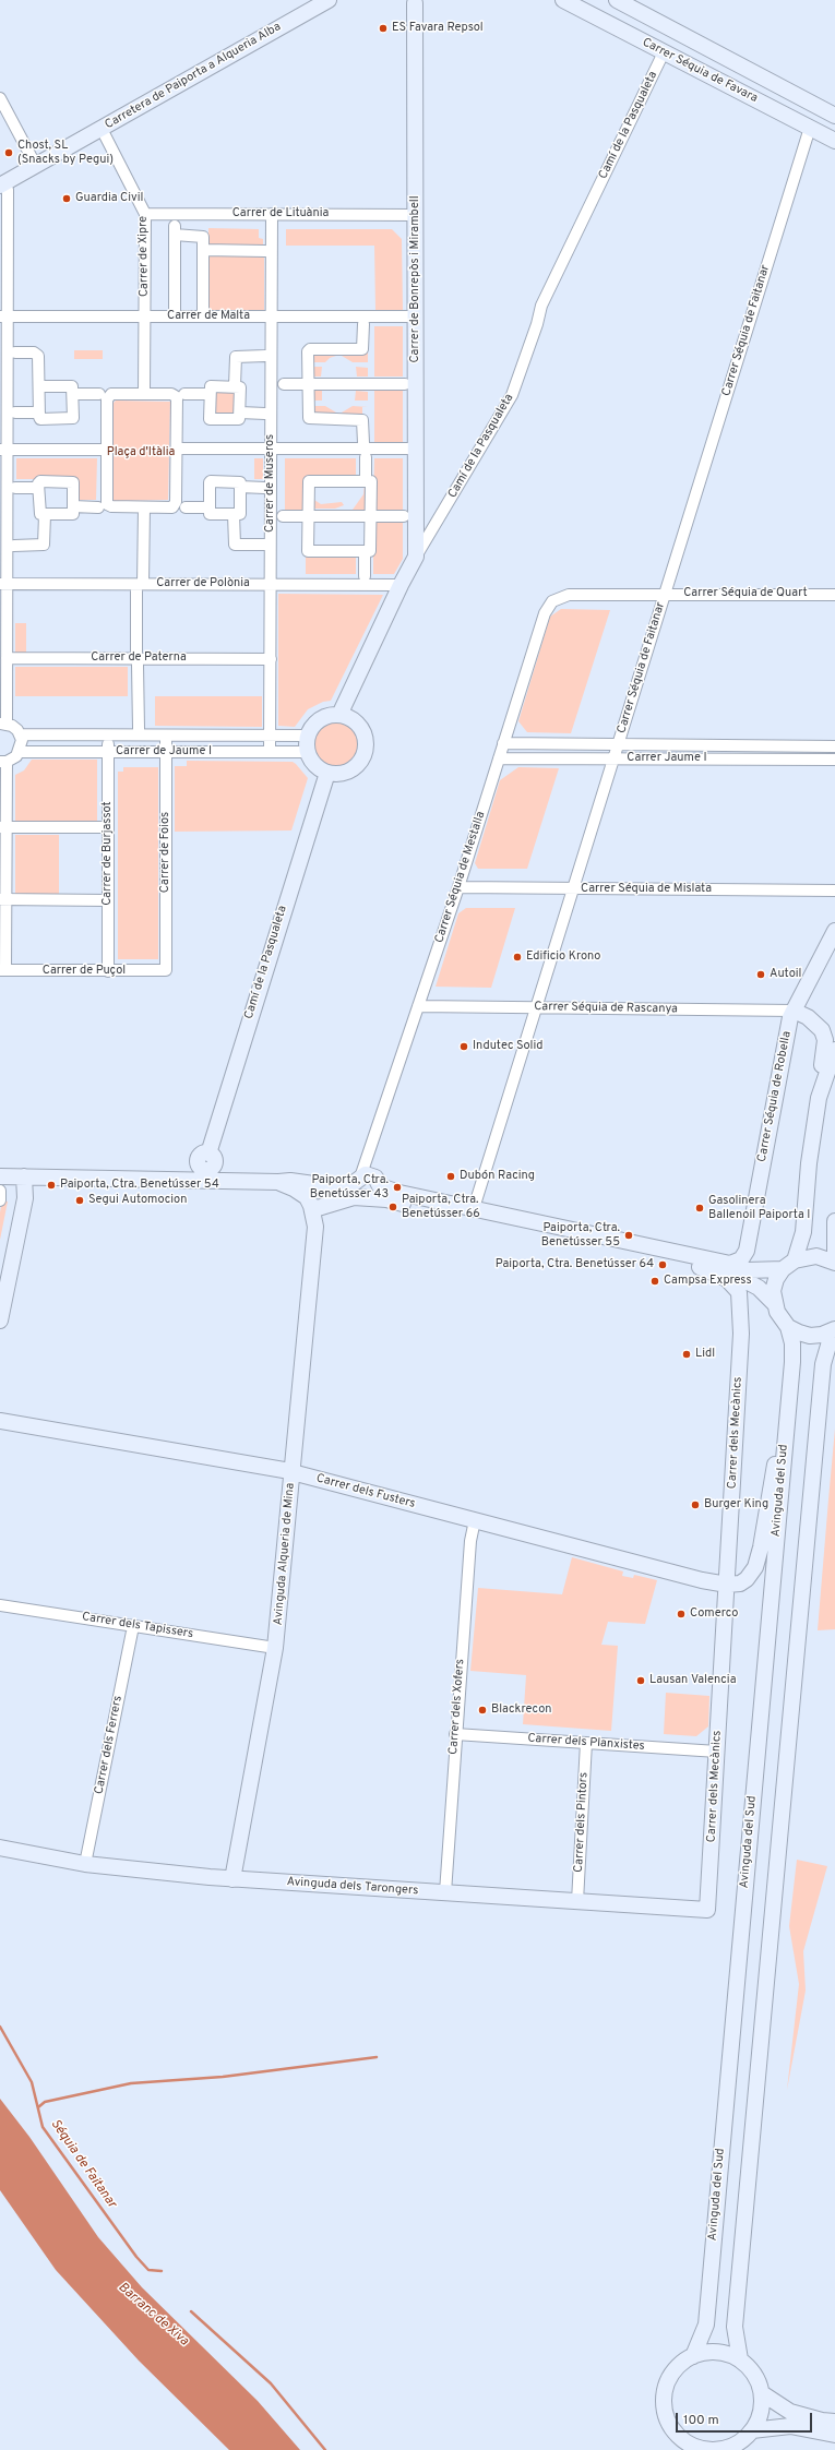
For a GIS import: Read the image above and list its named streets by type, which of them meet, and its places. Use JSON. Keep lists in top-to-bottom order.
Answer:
{
  "streets": {
    "street": [
      "Carrer Séquia de Favara",
      "Carretera de Paiporta a Alqueria Alba",
      "Camí de la Pasqualeta",
      "Carrer de Lituània",
      "Carrer de Xipre",
      "Carrer de Bonrepòs i Mirambell",
      "Carrer de Malta",
      "Carrer Séquia de Faitanar",
      "Carrer de Museros",
      "Carrer de Polònia",
      "Carrer Séquia de Quart",
      "Carrer de Paterna",
      "Carrer de Jaume I",
      "Carrer Jaume I",
      "Carrer de Foios",
      "Carrer de Burjassot",
      "Carrer Séquia de Mestalla",
      "Carrer Séquia de Mislata",
      "Carrer de Puçol",
      "Carrer Séquia de Rascanya",
      "Carrer Séquia de Robella",
      "Carrer dels Mecànics",
      "Avinguda del Sud",
      "Carrer dels Fusters",
      "Avinguda Alqueria de Mina",
      "Carrer dels Tapissers",
      "Carrer dels Xofers",
      "Carrer dels Planxistes",
      "Carrer dels Ferrers",
      "Carrer dels Pintors",
      "Avinguda dels Tarongers"
    ]
  },
  "crossings": [
    ["Carrer Séquia de Favara", "Camí de la Pasqualeta"],
    ["Carrer Séquia de Favara", "Carrer Séquia de Faitanar"],
    ["Carretera de Paiporta a Alqueria Alba", "Carrer de Xipre"],
    ["Camí de la Pasqualeta", "Carrer de Bonrepòs i Mirambell"],
    ["Camí de la Pasqualeta", "Carrer de Polònia"],
    ["Camí de la Pasqualeta", "Carrer de Jaume I"],
    ["Carrer de Lituània", "Carrer de Xipre"],
    ["Carrer de Lituània", "Carrer de Bonrepòs i Mirambell"],
    ["Carrer de Lituània", "Carrer de Museros"],
    ["Carrer de Xipre", "Carrer de Malta"],
    ["Carrer de Bonrepòs i Mirambell", "Carrer de Malta"],
    ["Carrer de Malta", "Carrer de Museros"],
    ["Carrer Séquia de Faitanar", "Carrer Séquia de Quart"],
    ["Carrer Séquia de Faitanar", "Carrer Jaume I"],
    ["Carrer Séquia de Faitanar", "Carrer Séquia de Mislata"],
    ["Carrer Séquia de Faitanar", "Carrer Séquia de Rascanya"],
    ["Carrer de Museros", "Carrer de Polònia"],
    ["Carrer de Museros", "Carrer de Paterna"],
    ["Carrer de Museros", "Carrer de Jaume I"],
    ["Carrer Séquia de Quart", "Carrer Séquia de Mestalla"],
    ["Carrer de Jaume I", "Carrer de Foios"],
    ["Carrer de Jaume I", "Carrer de Burjassot"],
    ["Carrer Jaume I", "Carrer Séquia de Mestalla"],
    ["Carrer de Foios", "Carrer de Puçol"],
    ["Carrer de Burjassot", "Carrer de Puçol"],
    ["Carrer Séquia de Mestalla", "Carrer Séquia de Mislata"],
    ["Carrer Séquia de Mestalla", "Carrer Séquia de Rascanya"],
    ["Carrer Séquia de Rascanya", "Carrer Séquia de Robella"],
    ["Carrer dels Mecànics", "Carrer dels Fusters"],
    ["Carrer dels Mecànics", "Carrer dels Planxistes"],
    ["Carrer dels Mecànics", "Avinguda dels Tarongers"],
    ["Avinguda del Sud", "Carrer dels Fusters"],
    ["Carrer dels Fusters", "Avinguda Alqueria de Mina"],
    ["Carrer dels Fusters", "Carrer dels Xofers"],
    ["Avinguda Alqueria de Mina", "Carrer dels Tapissers"],
    ["Avinguda Alqueria de Mina", "Avinguda dels Tarongers"],
    ["Carrer dels Tapissers", "Carrer dels Ferrers"],
    ["Carrer dels Xofers", "Carrer dels Planxistes"],
    ["Carrer dels Xofers", "Avinguda dels Tarongers"],
    ["Carrer dels Planxistes", "Carrer dels Pintors"],
    ["Carrer dels Ferrers", "Avinguda dels Tarongers"],
    ["Carrer dels Pintors", "Avinguda dels Tarongers"]
  ],
  "water": ["Séquia de Faitanar", "Barranc de Xiva"],
  "parks": ["Plaça d'Itàlia"],
  "places": [
    "ES Favara Repsol",
    "Chost, SL (Snacks by Pegui)",
    "Guardia Civil",
    "Edificio Krono",
    "Autoil",
    "Indutec Solid",
    "Dubón Racing",
    "Paiporta, Ctra. Benetússer 54",
    "Paiporta, Ctra. Benetússer 43",
    "Segui Automocion",
    "Paiporta, Ctra. Benetússer 66",
    "Gasolinera Ballenoil Paiporta I",
    "Paiporta, Ctra. Benetússer 55",
    "Paiporta, Ctra. Benetússer 64",
    "Campsa Express",
    "Lidl",
    "Burger King",
    "Comerco",
    "Lausan Valencia",
    "Blackrecon"
  ],
  "scale_bar": "100 m"
}
